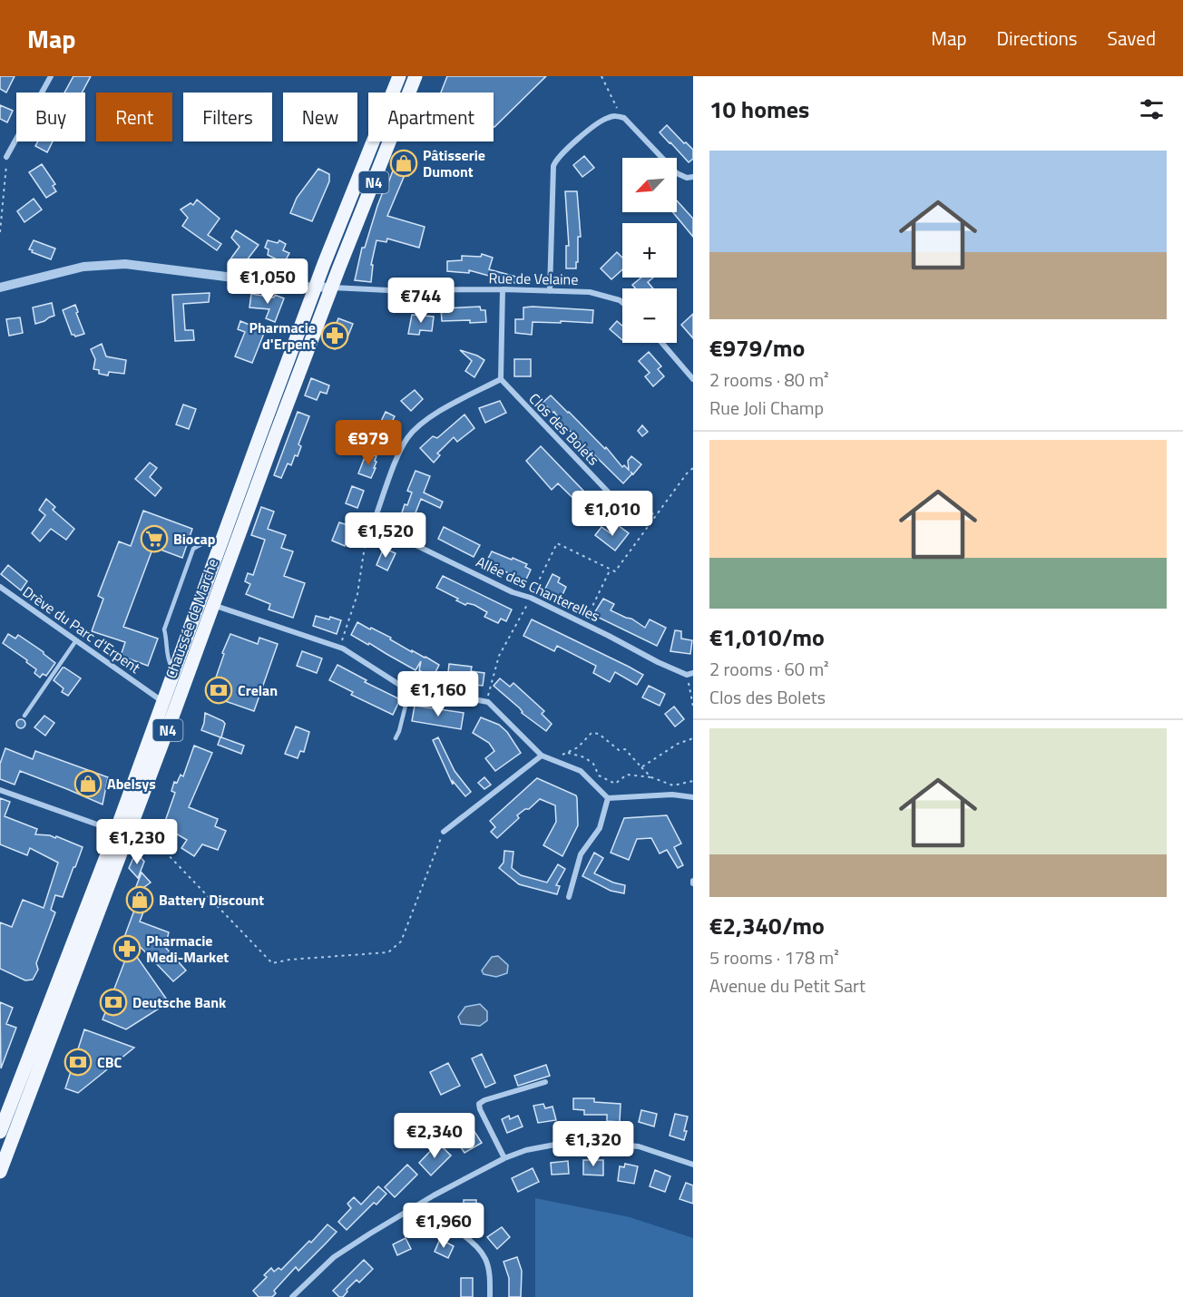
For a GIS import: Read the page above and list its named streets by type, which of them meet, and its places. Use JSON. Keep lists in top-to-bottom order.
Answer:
{
  "streets": {
    "main road": ["N4", "Chaussée de Marche"],
    "street": [
      "Rue de Velaine",
      "Clos des Bolets",
      "Allée des Chanterelles",
      "Drève du Parc d'Erpent"
    ]
  },
  "crossings": [
    ["Rue de Velaine", "Chaussée de Marche"],
    ["Chaussée de Marche", "Drève du Parc d'Erpent"]
  ],
  "places": {
    "shop": ["Pâtisserie Dumont", "Abelsys", "Battery Discount"],
    "pharmacy": ["Pharmacie d'Erpent", "Pharmacie Medi-Market"],
    "supermarket": ["Biocap"],
    "bank": ["Crelan", "Deutsche Bank", "CBC"]
  },
  "north": "bottom left",
  "page": {
    "header": "Map",
    "nav": ["Map", "Directions", "Saved"],
    "heading": "10 homes",
    "chip": [
      "Buy",
      "Rent",
      "Filters",
      "New",
      "Apartment"
    ],
    "list": [
      {
        "name": "€979/mo",
        "note": "2 rooms · 80 m² · Rue Joli Champ"
      },
      {
        "name": "€1,010/mo",
        "note": "2 rooms · 60 m² · Clos des Bolets"
      },
      {
        "name": "€2,340/mo",
        "note": "5 rooms · 178 m² · Avenue du Petit Sart"
      }
    ],
    "map_buttons": ["+", "−"],
    "price": [
      "€1,050",
      "€744",
      "€979",
      "€1,010",
      "€1,520",
      "€1,160",
      "€1,230",
      "€2,340",
      "€1,320",
      "€1,960"
    ]
  }
}
